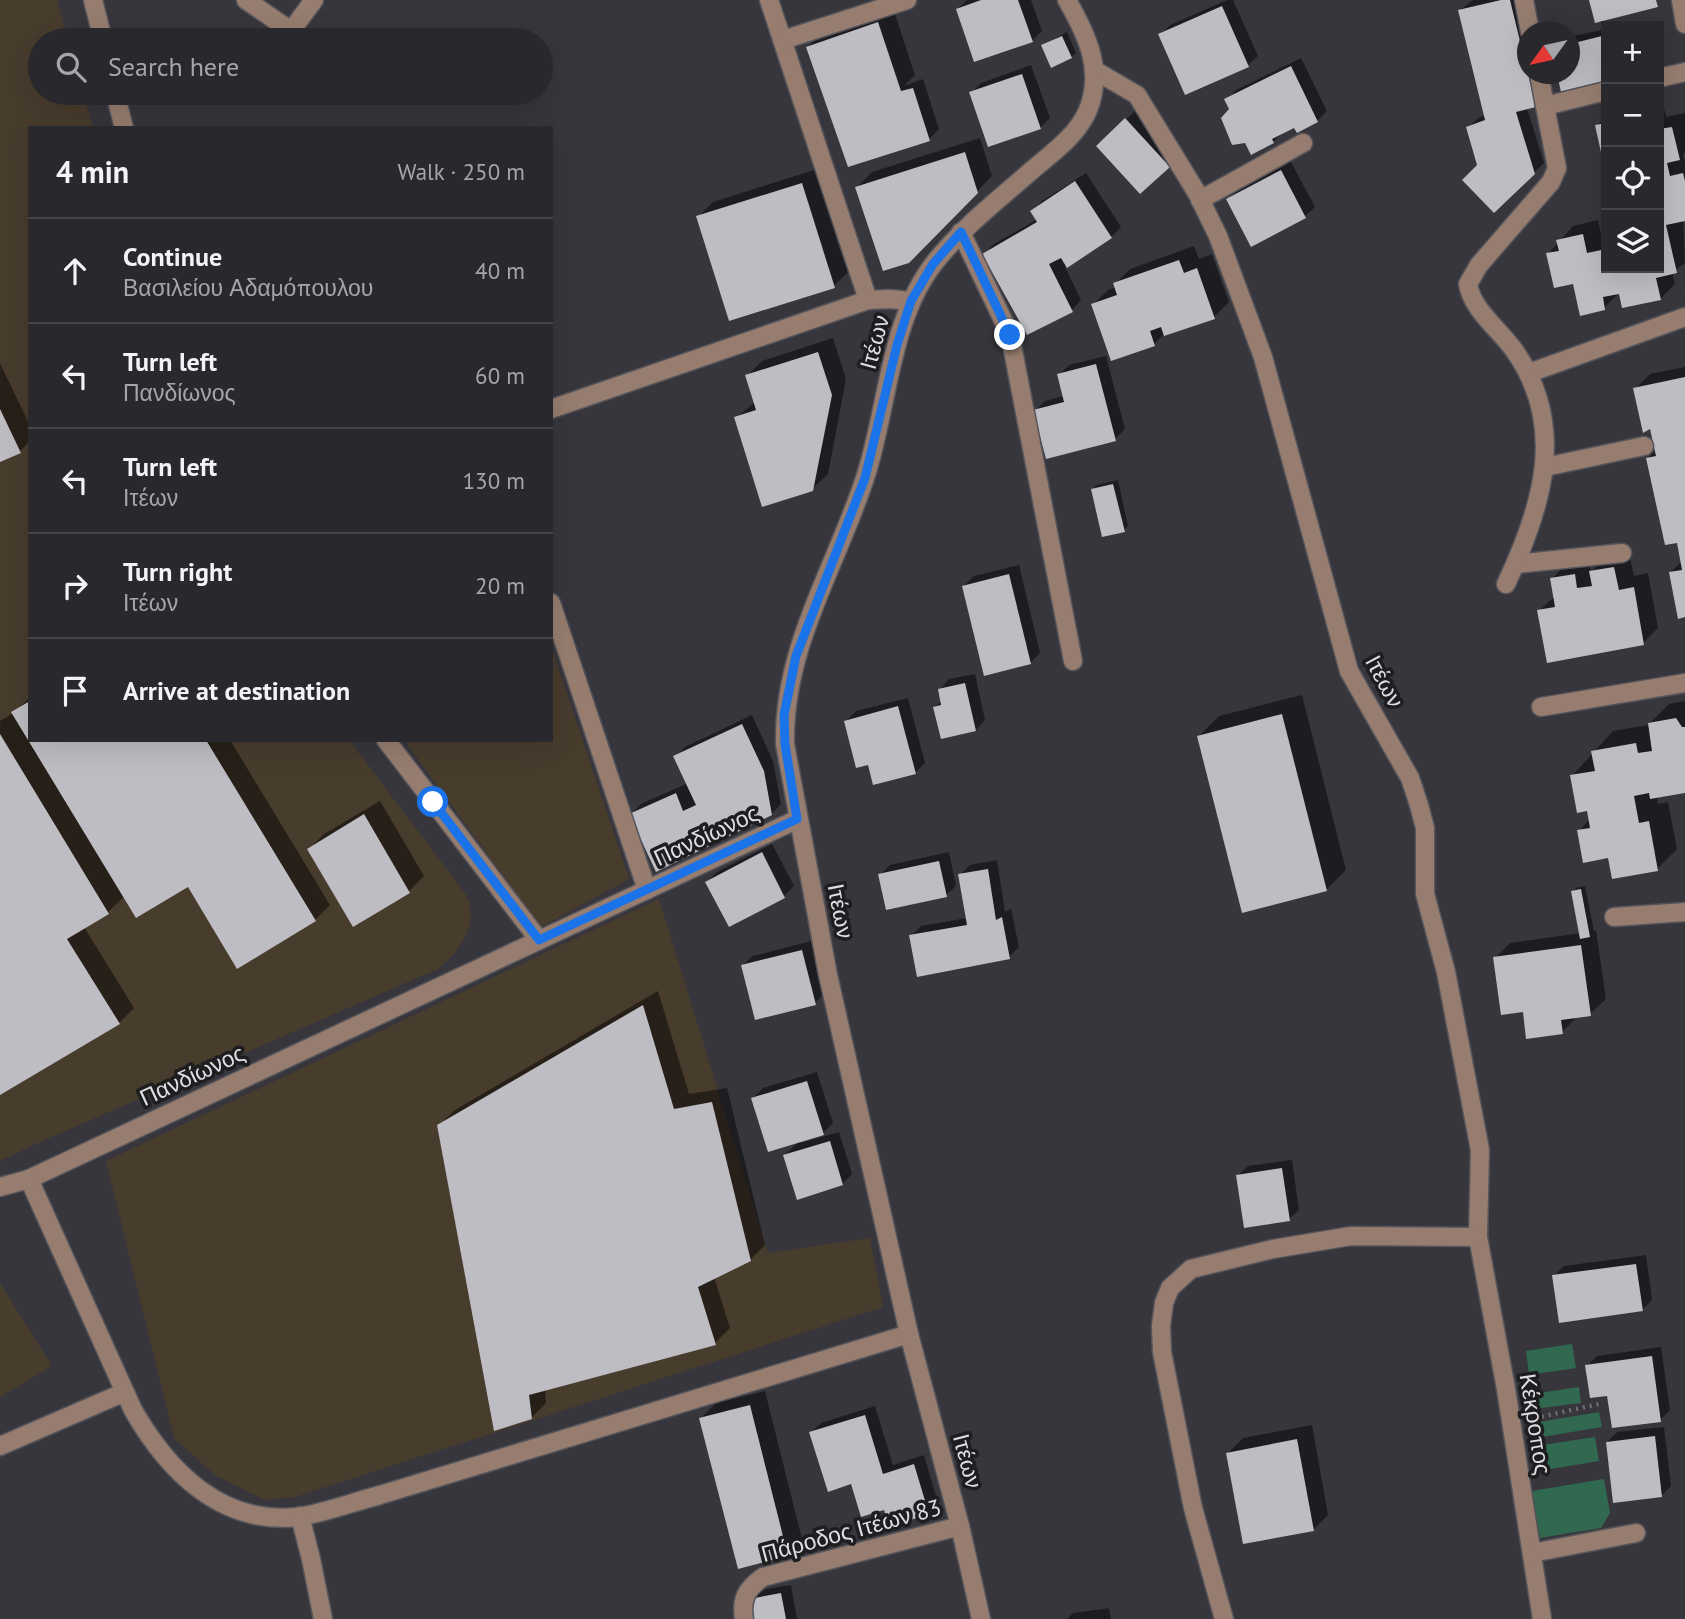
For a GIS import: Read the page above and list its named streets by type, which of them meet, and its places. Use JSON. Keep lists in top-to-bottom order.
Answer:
{
  "streets": {
    "street": [
      "Ιτέων",
      "Πανδίωνος",
      "Κέκροπος",
      "Πάροδος Ιτέων 83"
    ]
  },
  "crossings": [
    ["Ιτέων", "Πανδίωνος"],
    ["Ιτέων", "Κέκροπος"],
    ["Ιτέων", "Πάροδος Ιτέων 83"]
  ],
  "north": "bottom left",
  "page": {
    "map_buttons": ["+", "−"],
    "search": "Search here",
    "heading": ["4 min", "Walk · 250 m"],
    "list": [
      ["Continue", "Βασιλείου Αδαμόπουλου", "40 m"],
      ["Turn left", "Πανδίωνος", "60 m"],
      ["Turn left", "Ιτέων", "130 m"],
      ["Turn right", "Ιτέων", "20 m"],
      "Arrive at destination"
    ]
  }
}
